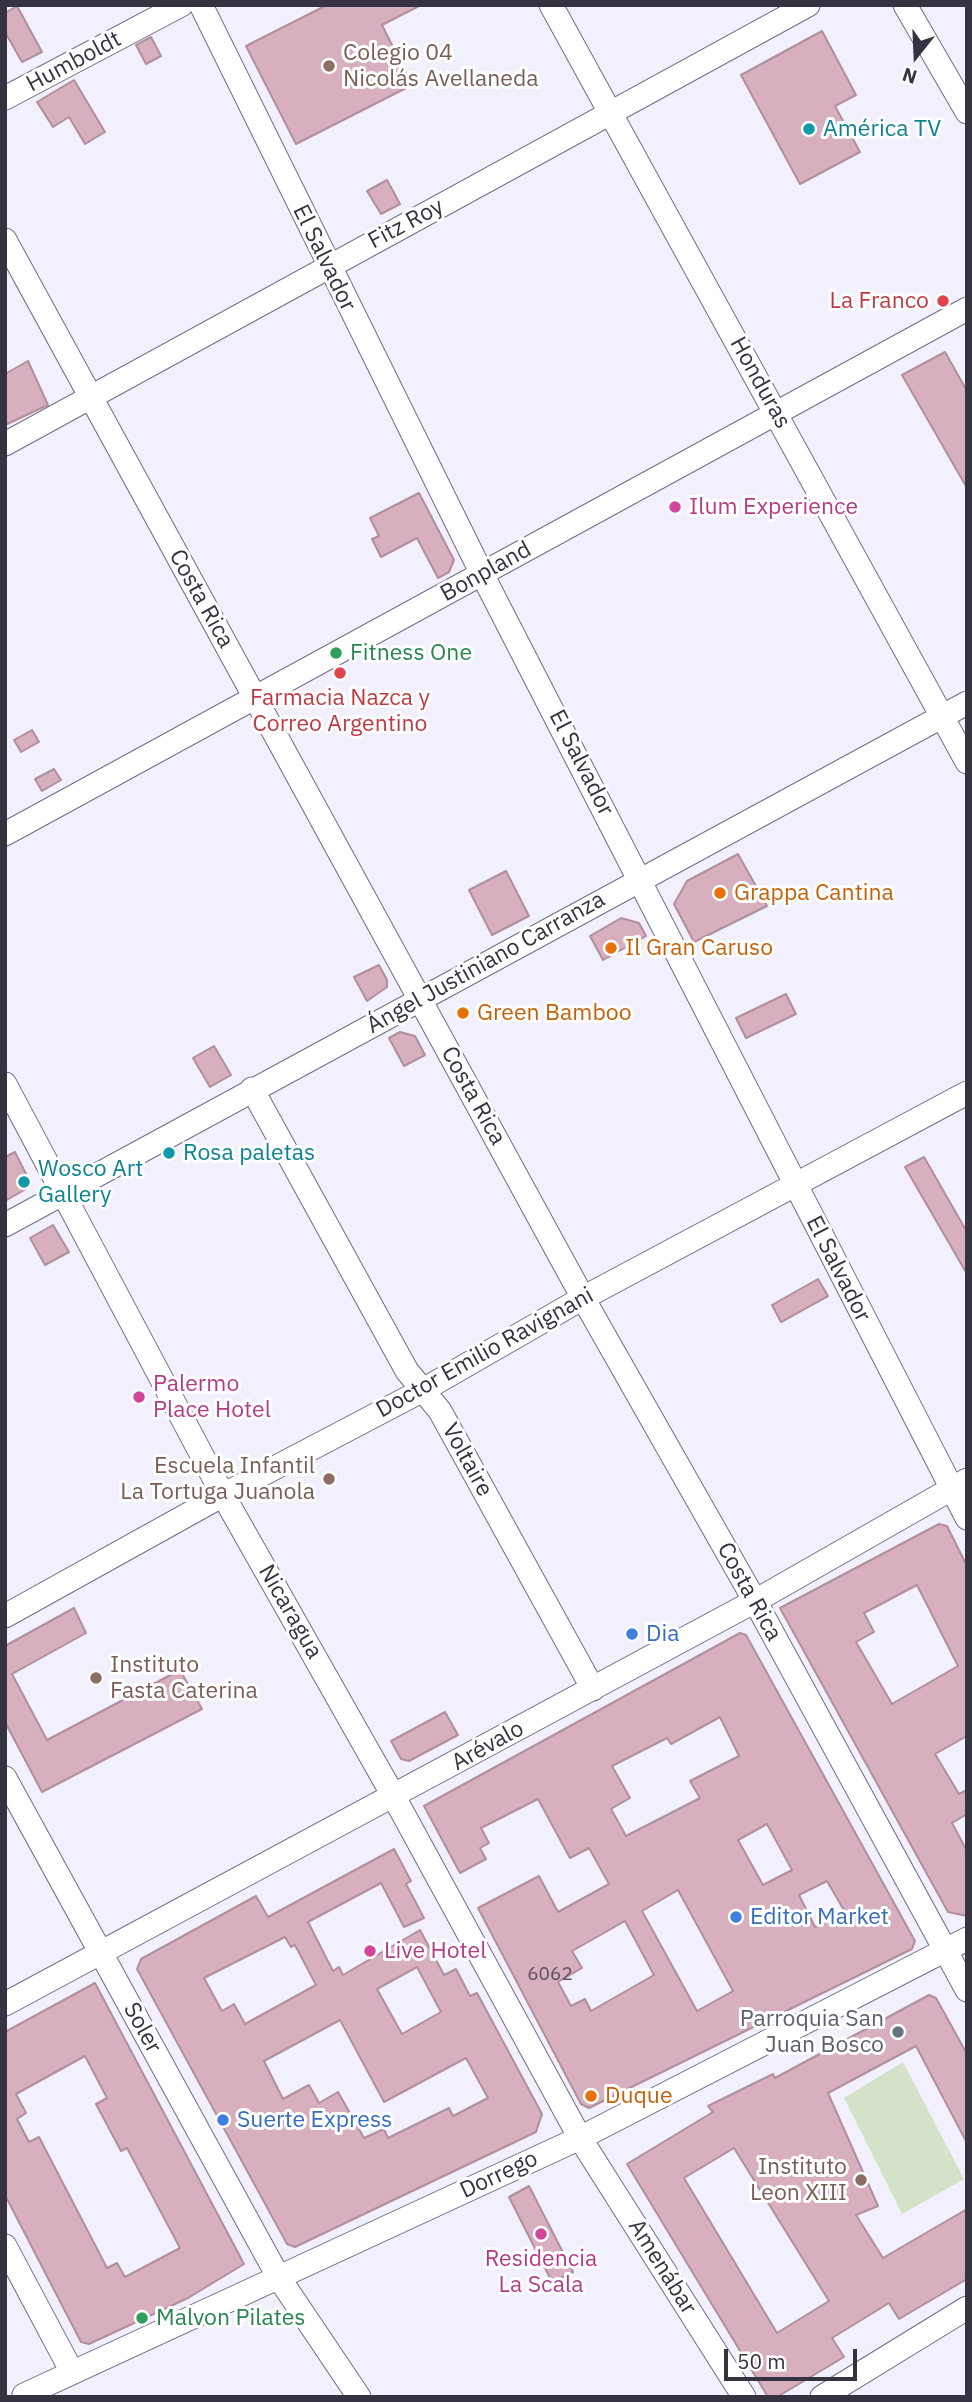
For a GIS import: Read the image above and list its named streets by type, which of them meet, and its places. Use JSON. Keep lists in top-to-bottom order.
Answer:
{
  "streets": {
    "street": [
      "Humboldt",
      "Fitz Roy",
      "El Salvador",
      "Honduras",
      "Bonpland",
      "Costa Rica",
      "Ángel Justiniano Carranza",
      "Doctor Emilio Ravignani",
      "Voltaire",
      "Nicaragua",
      "Arévalo",
      "Soler",
      "Dorrego",
      "Amenábar"
    ]
  },
  "crossings": [
    ["Fitz Roy", "El Salvador"],
    ["Fitz Roy", "Honduras"],
    ["Fitz Roy", "Costa Rica"],
    ["El Salvador", "Bonpland"],
    ["El Salvador", "Ángel Justiniano Carranza"],
    ["El Salvador", "Doctor Emilio Ravignani"],
    ["El Salvador", "Arévalo"],
    ["Honduras", "Bonpland"],
    ["Honduras", "Ángel Justiniano Carranza"],
    ["Bonpland", "Costa Rica"],
    ["Costa Rica", "Ángel Justiniano Carranza"],
    ["Costa Rica", "Doctor Emilio Ravignani"],
    ["Costa Rica", "Arévalo"],
    ["Costa Rica", "Dorrego"],
    ["Ángel Justiniano Carranza", "Voltaire"],
    ["Ángel Justiniano Carranza", "Nicaragua"],
    ["Doctor Emilio Ravignani", "Voltaire"],
    ["Doctor Emilio Ravignani", "Nicaragua"],
    ["Voltaire", "Arévalo"],
    ["Nicaragua", "Arévalo"],
    ["Nicaragua", "Dorrego"],
    ["Nicaragua", "Amenábar"],
    ["Arévalo", "Soler"],
    ["Soler", "Dorrego"],
    ["Dorrego", "Amenábar"]
  ],
  "places": [
    "Colegio 04 Nicolás Avellaneda",
    "América TV",
    "La Franco",
    "Ilum Experience",
    "Fitness One",
    "Farmacia Nazca y Correo Argentino",
    "Grappa Cantina",
    "Il Gran Caruso",
    "Green Bamboo",
    "Rosa paletas",
    "Wosco Art Gallery",
    "Palermo Place Hotel",
    "Escuela Infantil La Tortuga Juanola",
    "Dia",
    "Instituto Fasta Caterina",
    "Editor Market",
    "Live Hotel",
    "Parroquia San Juan Bosco",
    "Duque",
    "Suerte Express",
    "Instituto Leon XIII",
    "Residencia La Scala",
    "Malvon Pilates"
  ],
  "house_numbers": ["6062"],
  "scale_bar": "50 m",
  "north": "bottom"
}
